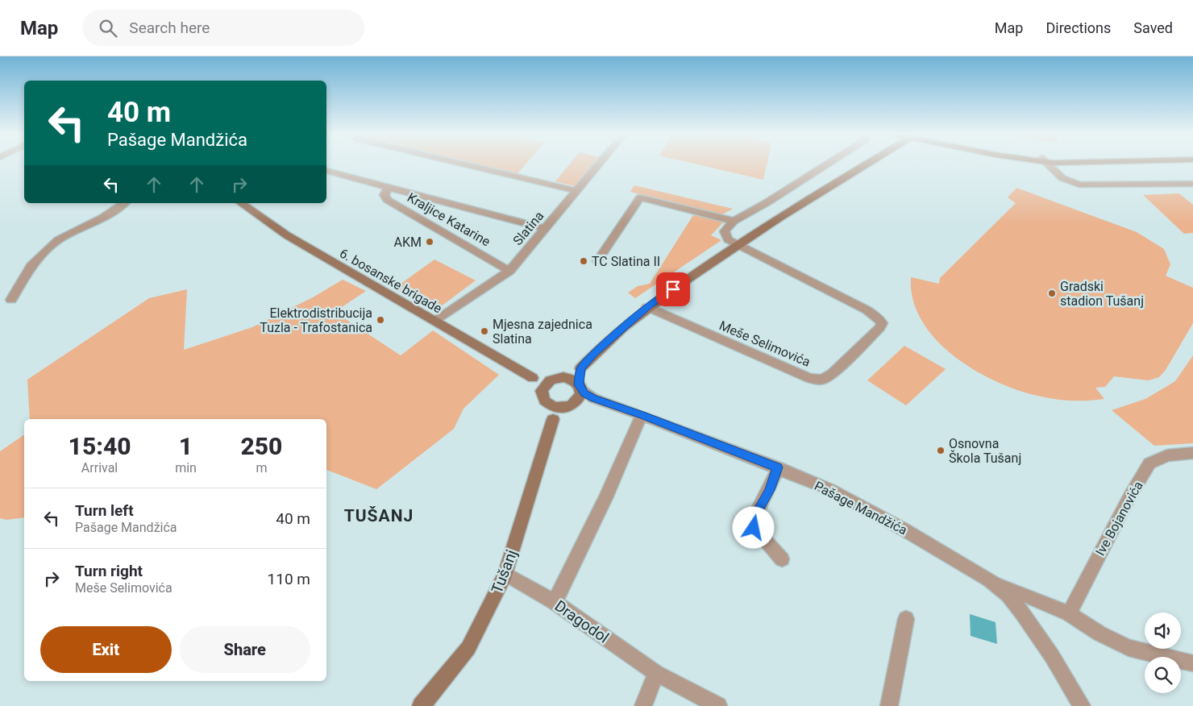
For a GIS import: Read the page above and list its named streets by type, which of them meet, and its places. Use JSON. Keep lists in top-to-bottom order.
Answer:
{
  "streets": {
    "street": [
      "Kraljice Katarine",
      "Slatina",
      "6. bosanske brigade",
      "Meše Selimovića",
      "Pašage Mandžića",
      "Ive Bojanovića",
      "Tušanj",
      "Dragodol"
    ]
  },
  "crossings": [
    ["Kraljice Katarine", "Slatina"],
    ["Slatina", "6. bosanske brigade"],
    ["Tušanj", "Dragodol"]
  ],
  "districts": ["TUŠANJ"],
  "places": [
    "AKM",
    "TC Slatina II",
    "Gradski stadion Tušanj",
    "Elektrodistribucija Tuzla - Trafostanica",
    "Mjesna zajednica Slatina",
    "Osnovna Škola Tušanj"
  ],
  "page": {
    "header": "Map",
    "search": "Search here",
    "nav": ["Map", "Directions", "Saved"],
    "turn": ["40 m", "Pašage Mandžića"],
    "eta": [
      "15:40",
      "Arrival",
      "1",
      "min",
      "250",
      "m"
    ],
    "list": [
      {
        "name": "Turn left",
        "note": "Pašage Mandžića",
        "value": "40 m"
      },
      {
        "name": "Turn right",
        "note": "Meše Selimovića",
        "value": "110 m"
      }
    ],
    "buttons": ["Exit", "Share"]
  }
}
